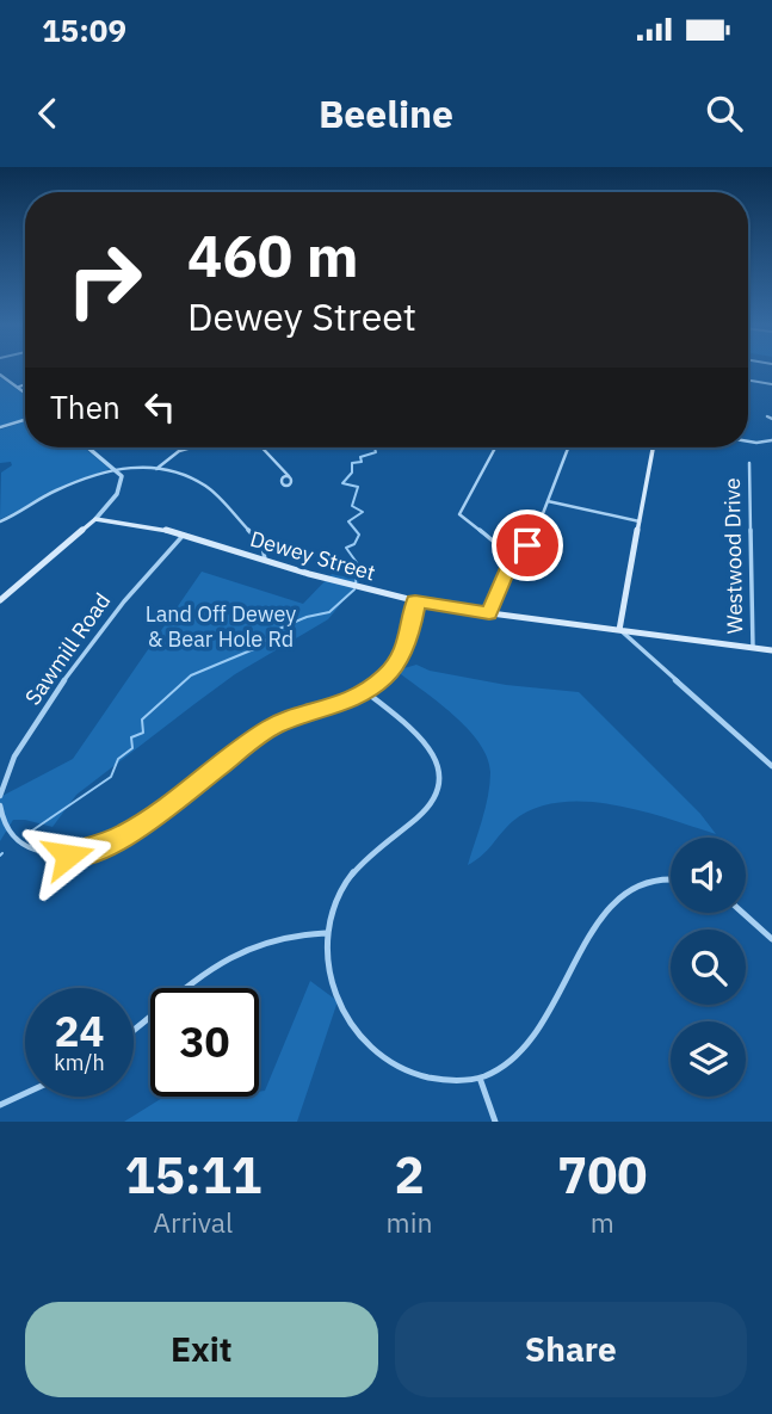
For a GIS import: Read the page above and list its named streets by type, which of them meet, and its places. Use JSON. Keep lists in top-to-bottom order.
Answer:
{
  "streets": {
    "main road": ["Dewey Street"],
    "street": ["Westwood Drive", "Sawmill Road"]
  },
  "crossings": [
    ["Dewey Street", "Westwood Drive"],
    ["Dewey Street", "Sawmill Road"]
  ],
  "parks": ["Land Off Dewey & Bear Hole Rd"],
  "page": {
    "status": "15:09",
    "header": "Beeline",
    "turn": ["460 m", "Dewey Street"],
    "then": "Then",
    "speed": "24 km/h",
    "limit": "30",
    "eta": [
      "15:11",
      "Arrival",
      "2",
      "min",
      "700",
      "m"
    ],
    "buttons": ["Exit", "Share"]
  }
}
